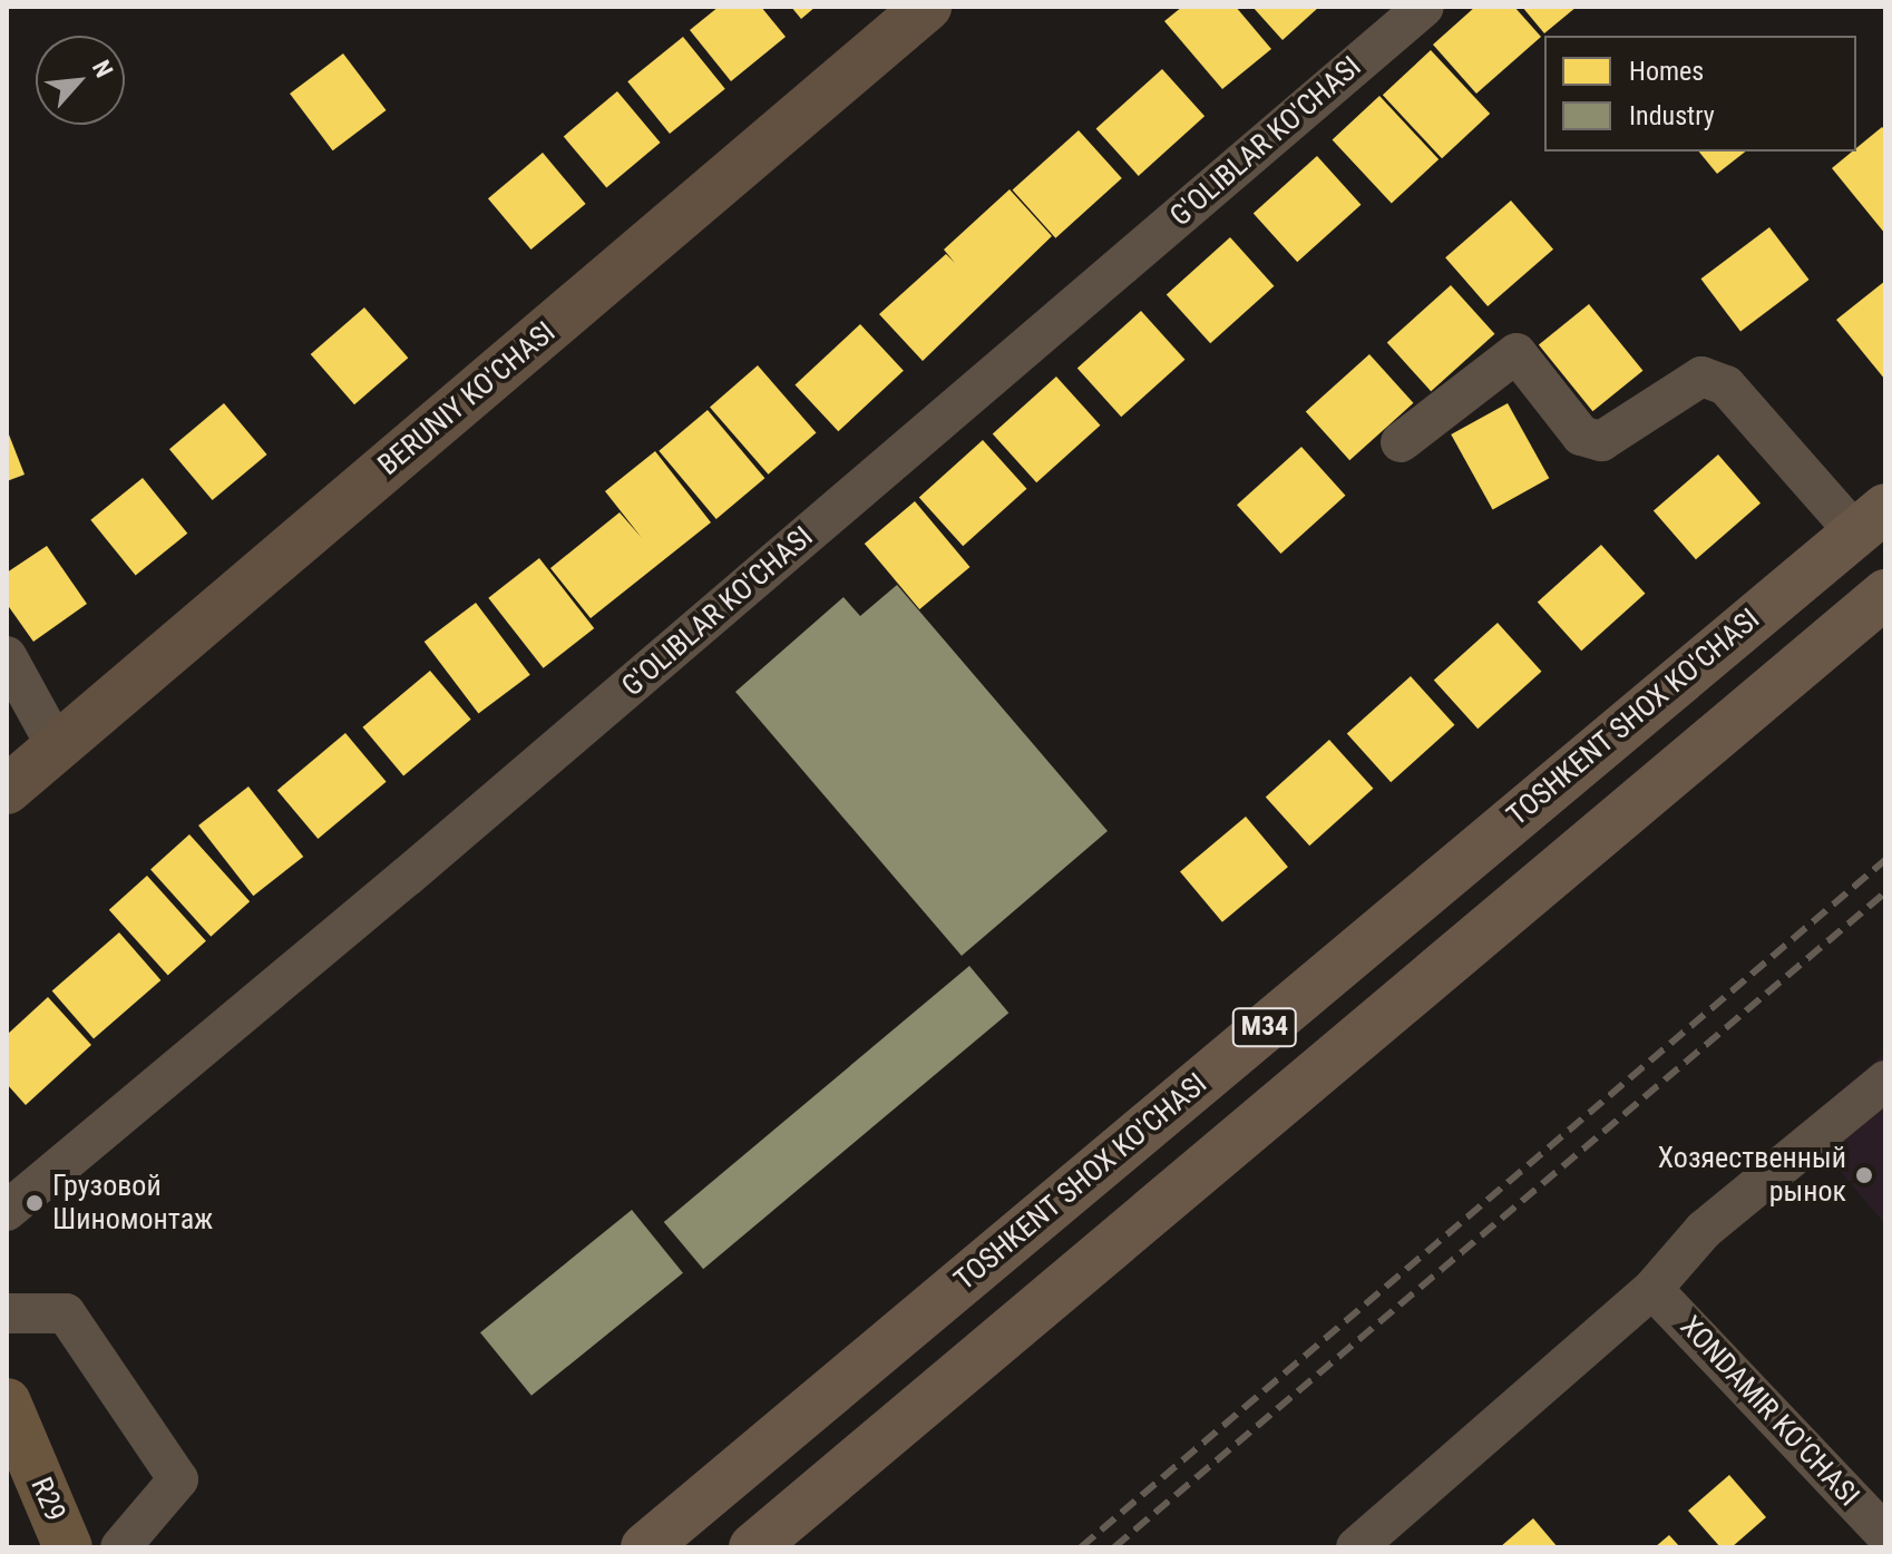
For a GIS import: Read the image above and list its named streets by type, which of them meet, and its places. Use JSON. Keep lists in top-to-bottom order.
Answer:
{
  "streets": {
    "highway": ["TOSHKENT SHOX KO'CHASI", "M34"],
    "main road": ["R29"],
    "street": ["G'OLIBLAR KO'CHASI", "BERUNIY KO'CHASI", "XONDAMIR KO'CHASI"]
  },
  "places": ["Хозяественный рынок", "Грузовой Шиномонтаж"],
  "legend": ["Homes", "Industry"],
  "north": "top right"
}
